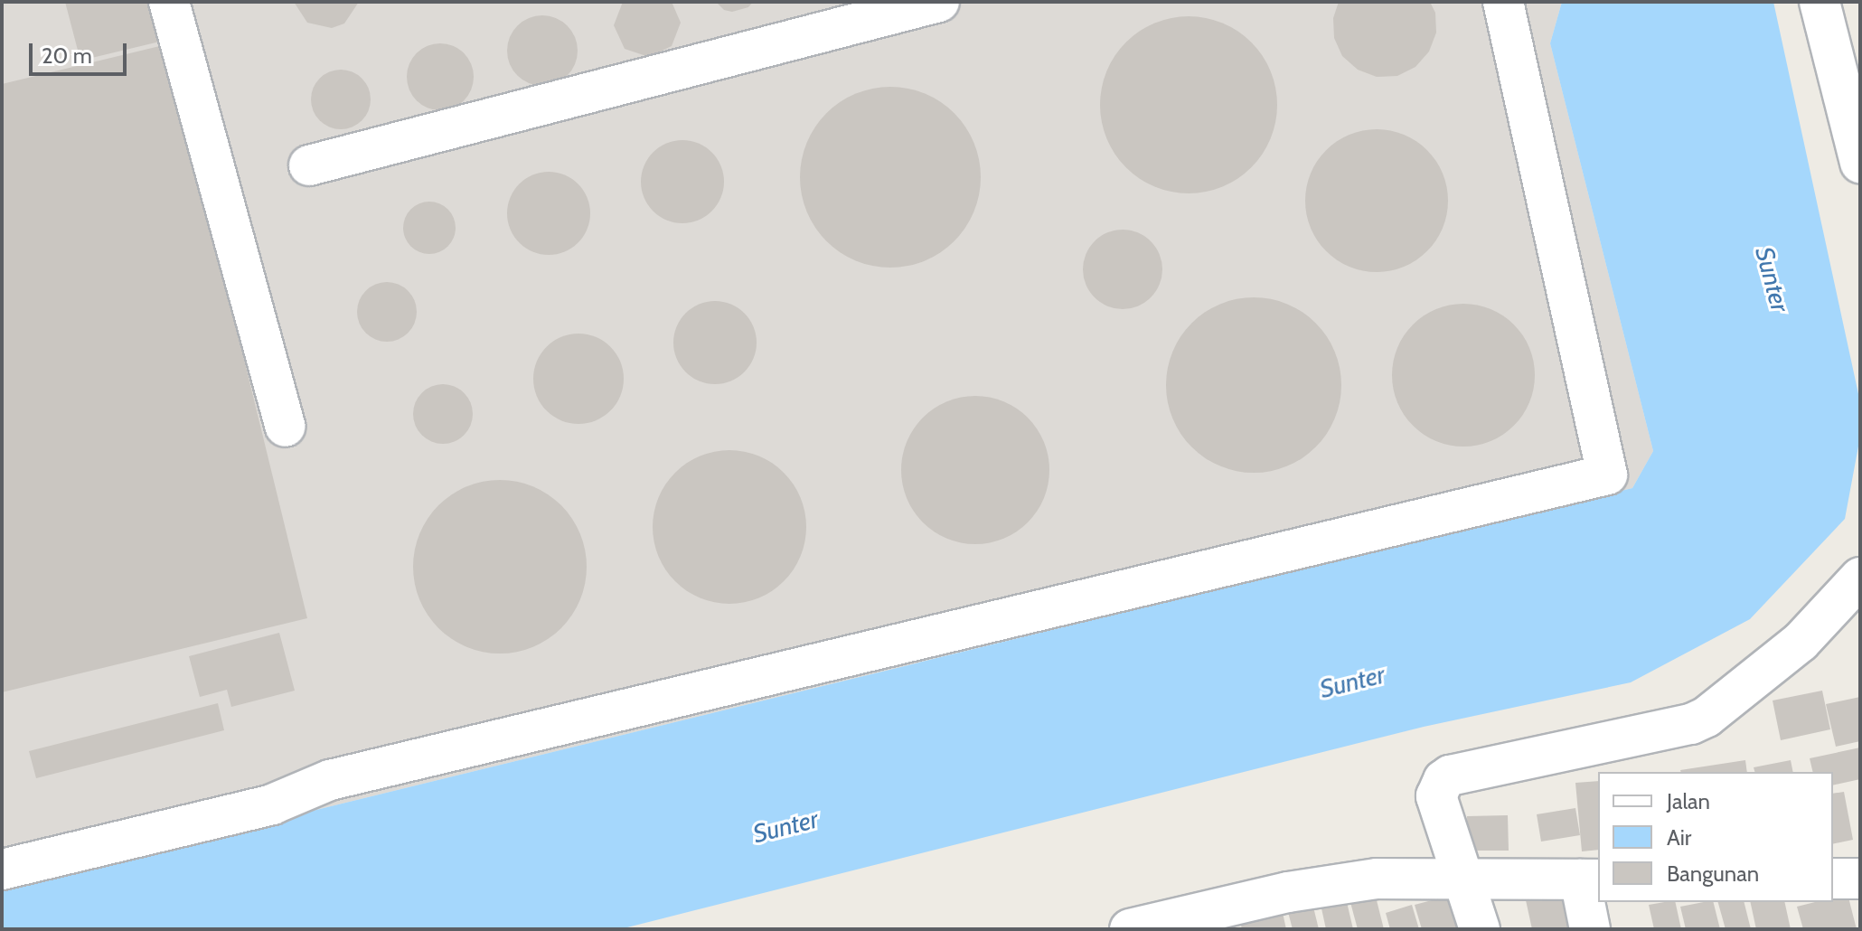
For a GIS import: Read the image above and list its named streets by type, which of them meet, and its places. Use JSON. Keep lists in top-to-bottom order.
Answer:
{
  "water": ["Sunter"],
  "legend": ["Jalan", "Air", "Bangunan"],
  "scale_bar": "20 m"
}
